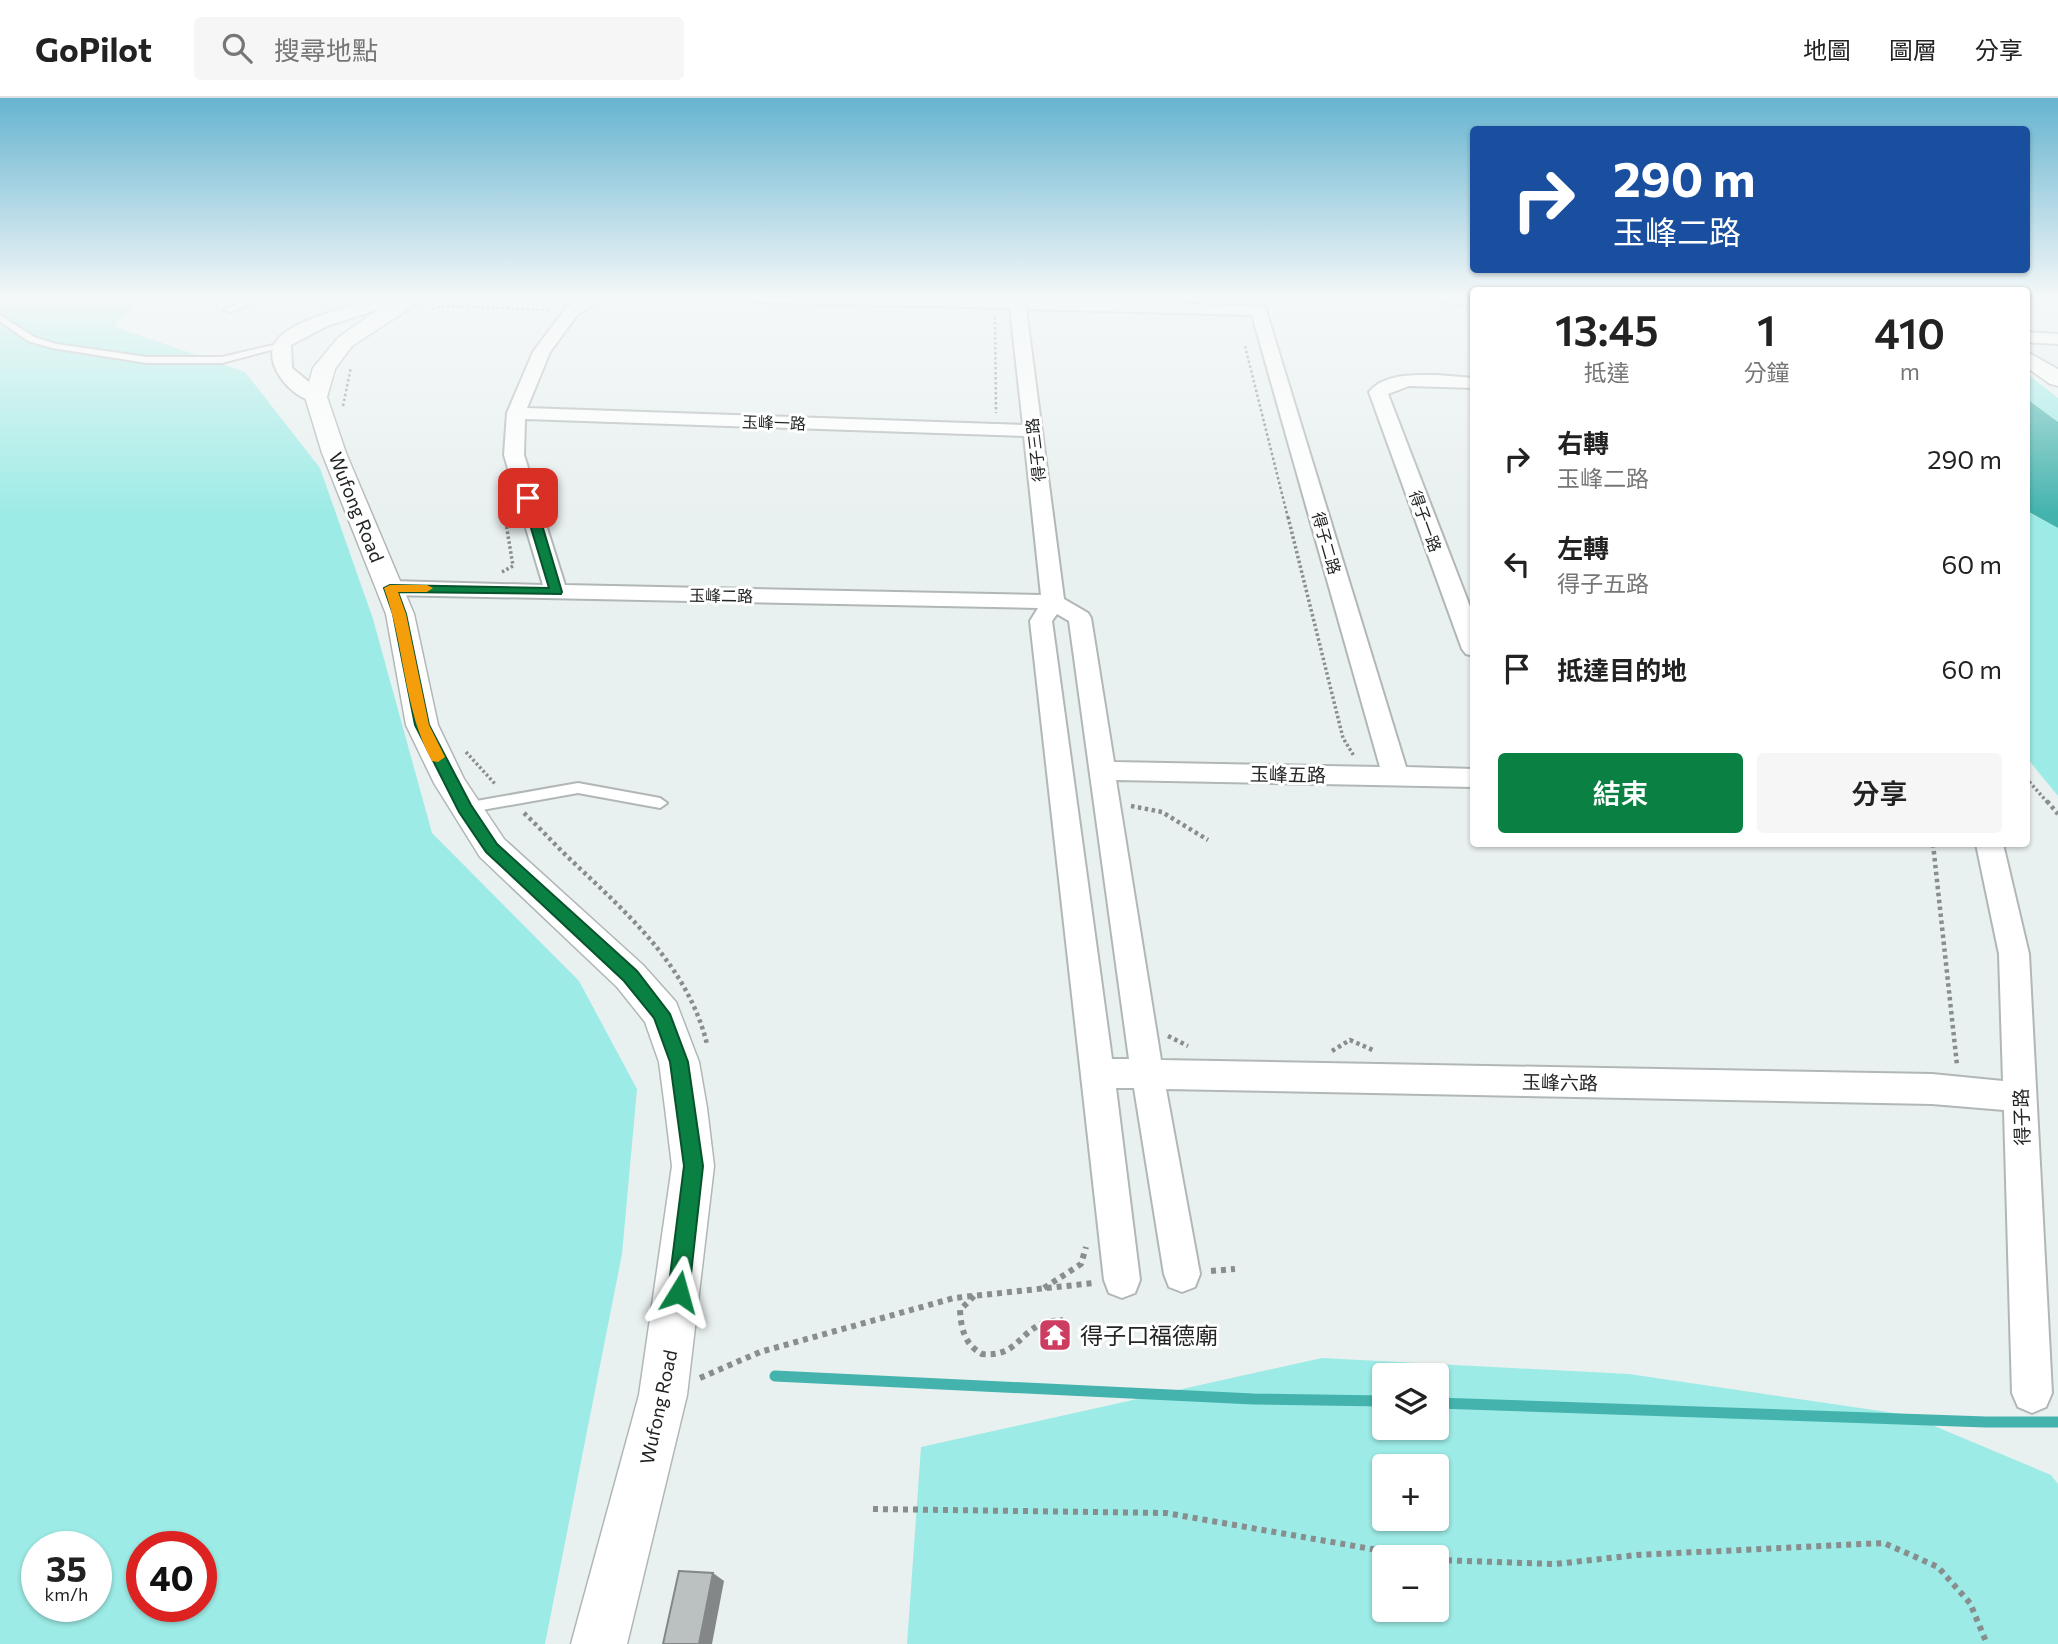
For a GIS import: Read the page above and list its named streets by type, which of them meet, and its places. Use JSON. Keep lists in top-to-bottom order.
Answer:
{
  "streets": {
    "street": [
      "玉峰一路",
      "得子三路",
      "Wufong Road",
      "得子一路",
      "得子二路",
      "玉峰二路",
      "玉峰五路",
      "玉峰六路",
      "得子路"
    ]
  },
  "crossings": [
    ["玉峰一路", "得子三路"],
    ["得子三路", "玉峰二路"],
    ["Wufong Road", "玉峰二路"],
    ["得子二路", "玉峰五路"],
    ["玉峰六路", "得子路"]
  ],
  "places": {
    "temple": ["得子口福德廟"]
  },
  "page": {
    "header": "GoPilot",
    "search": "搜尋地點",
    "nav": ["地圖", "圖層", "分享"],
    "turn": ["290 m", "玉峰二路"],
    "eta": [
      "13:45",
      "抵達",
      "1",
      "分鐘",
      "410",
      "m"
    ],
    "list": [
      {
        "name": "右轉",
        "note": "玉峰二路",
        "value": "290 m"
      },
      {
        "name": "左轉",
        "note": "得子五路",
        "value": "60 m"
      },
      {
        "name": "抵達目的地",
        "value": "60 m"
      }
    ],
    "buttons": ["結束", "分享"],
    "map_buttons": ["+", "−"],
    "speed": "35 km/h",
    "limit": "40"
  }
}
